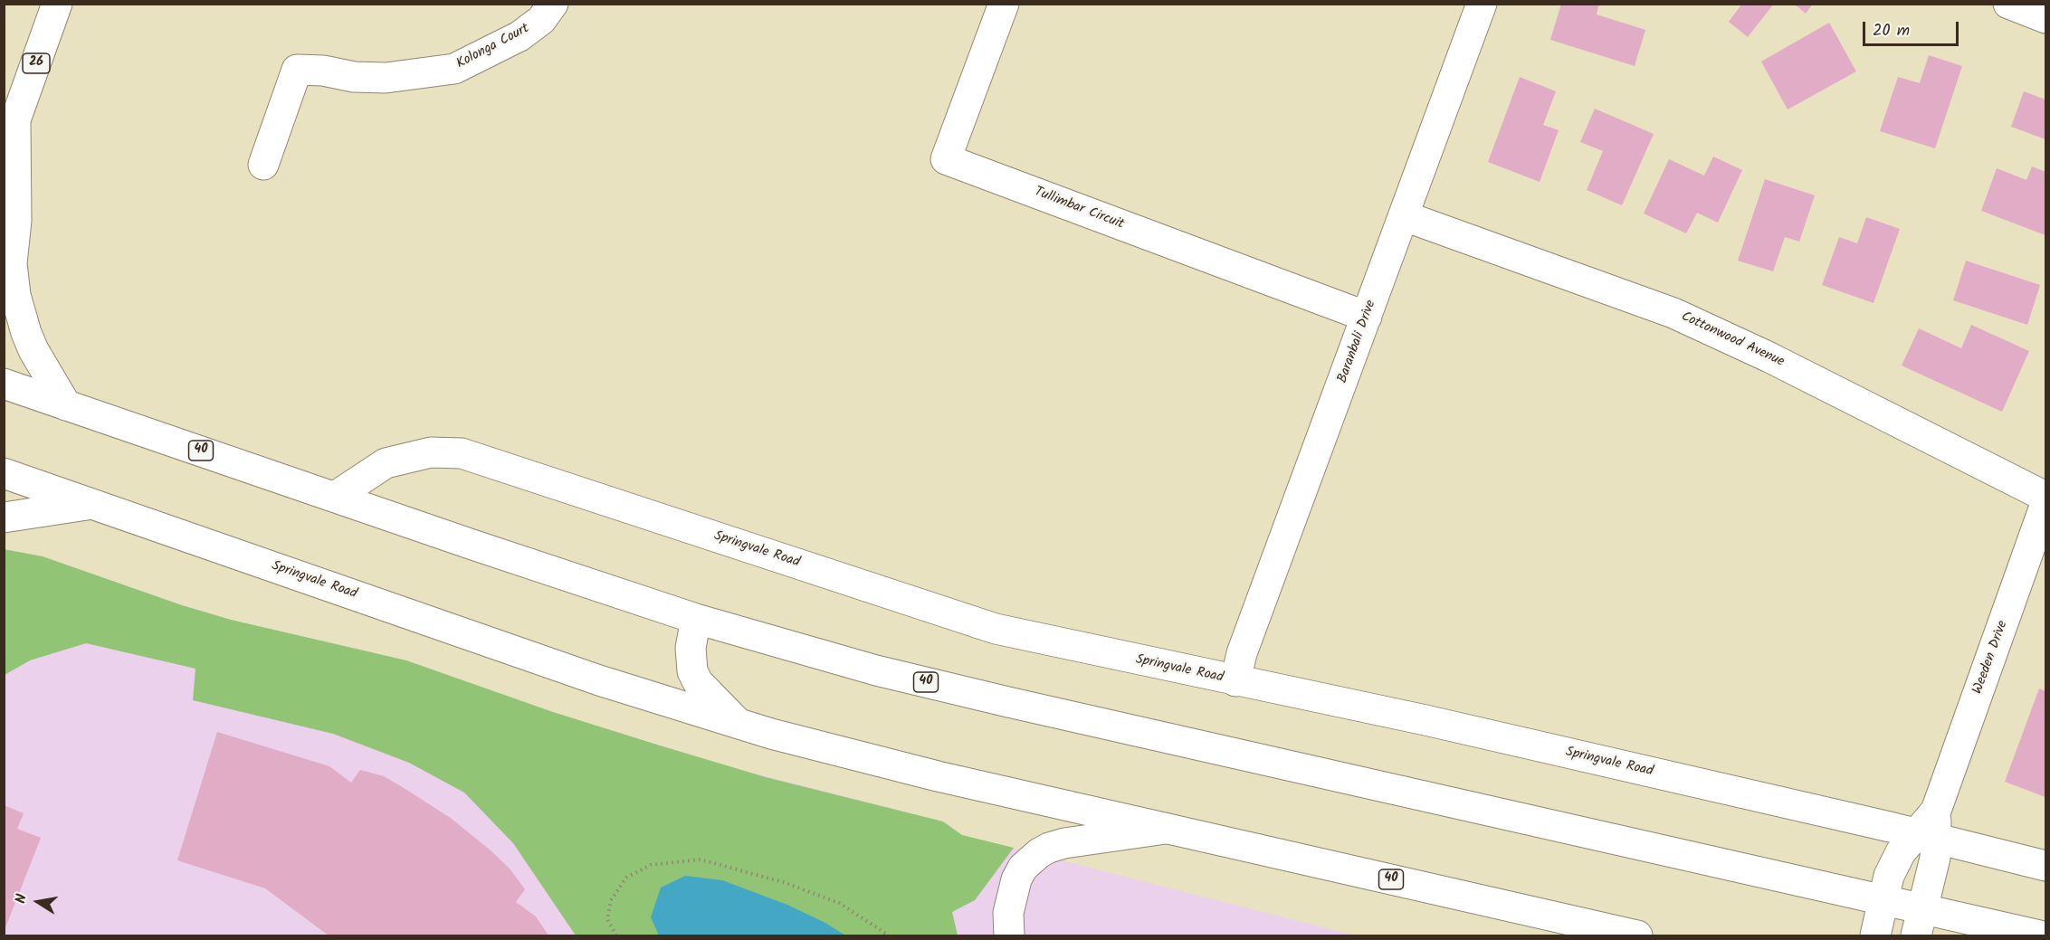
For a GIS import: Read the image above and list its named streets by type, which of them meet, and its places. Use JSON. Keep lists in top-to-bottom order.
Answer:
{
  "streets": {
    "main road": [
      "Kolonga Court",
      "26",
      "Tullimbar Circuit",
      "Cottonwood Avenue",
      "Baranbali Drive",
      "40",
      "Springvale Road",
      "Weeden Drive"
    ]
  },
  "crossings": [
    ["Tullimbar Circuit", "Baranbali Drive"],
    ["Cottonwood Avenue", "Baranbali Drive"],
    ["Baranbali Drive", "Springvale Road"],
    ["40", "Springvale Road"],
    ["40", "Weeden Drive"],
    ["Springvale Road", "Weeden Drive"]
  ],
  "scale_bar": "20 m",
  "north": "left"
}
